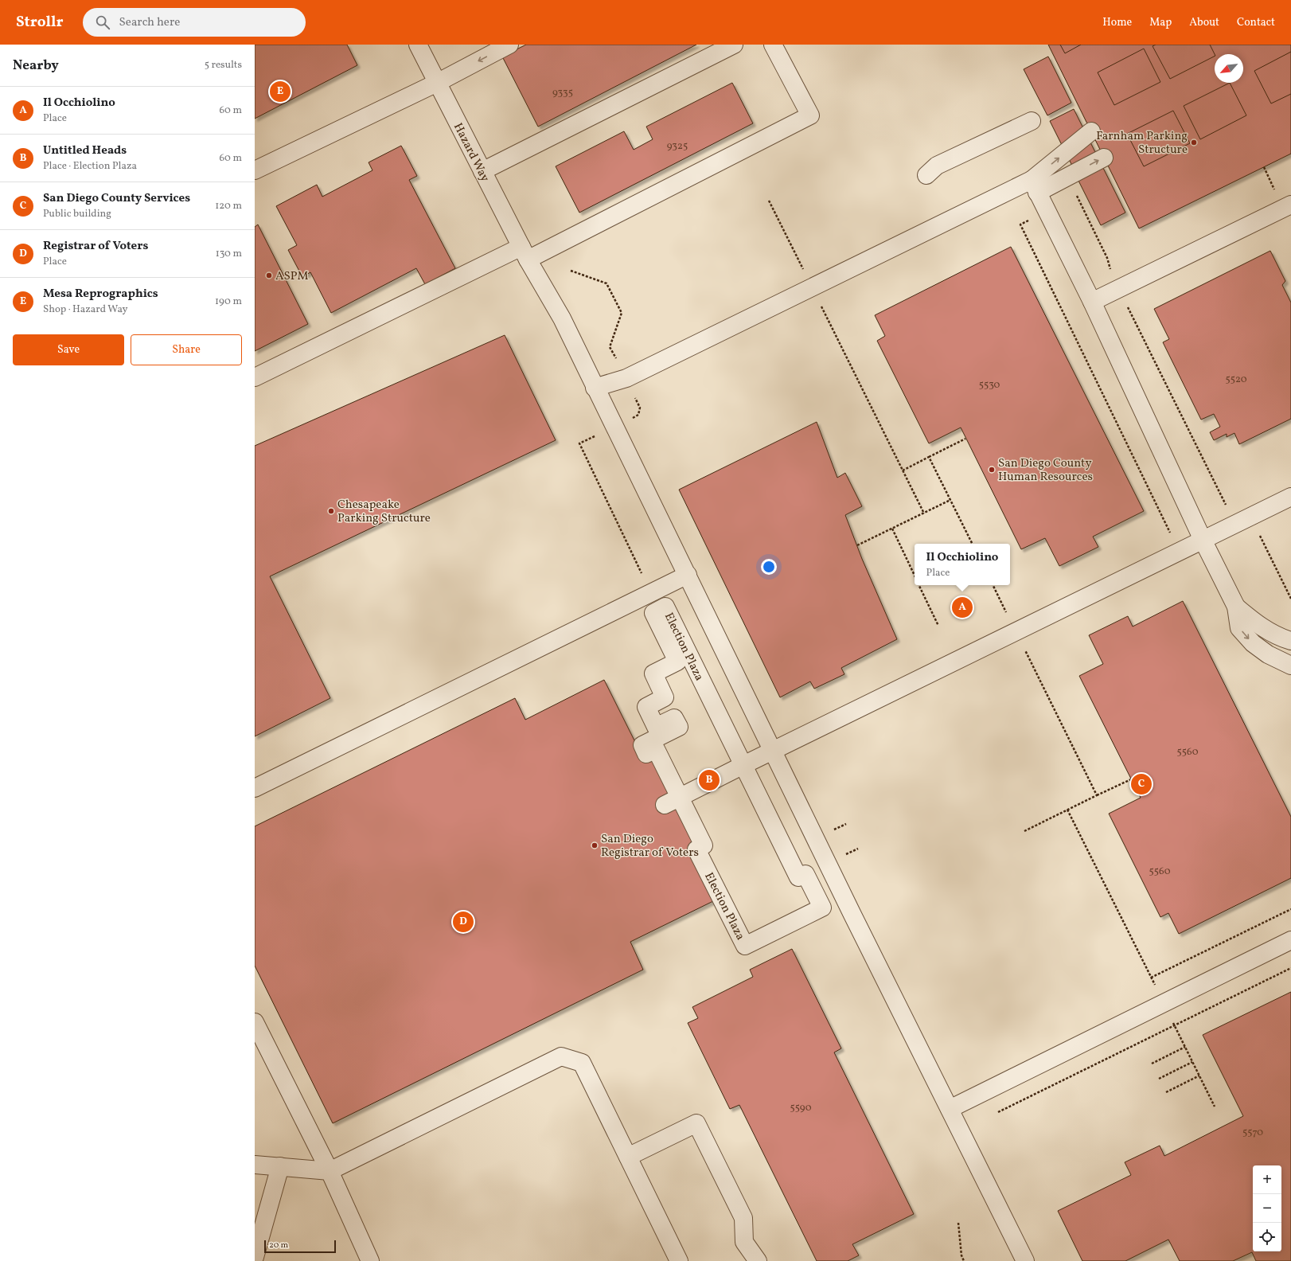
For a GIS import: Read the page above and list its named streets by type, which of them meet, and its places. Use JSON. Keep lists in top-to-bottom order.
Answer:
{
  "streets": {
    "street": ["Hazard Way", "Election Plaza"]
  },
  "places": [
    "Farnham Parking Structure",
    "ASPM",
    "San Diego County Human Resources",
    "Chesapeake Parking Structure",
    "San Diego Registrar of Voters"
  ],
  "house_numbers": [
    "9335",
    "9325",
    "5520",
    "5530",
    "5560",
    "5560",
    "5590",
    "5570"
  ],
  "scale_bar": "20 m",
  "north": "bottom left",
  "page": {
    "header": "Strollr",
    "search": "Search here",
    "nav": [
      "Home",
      "Map",
      "About",
      "Contact"
    ],
    "heading": ["Nearby", "5 results"],
    "pins": [
      "E",
      "A",
      "B",
      "C",
      "D"
    ],
    "list": [
      {
        "mark": "A",
        "name": "Il Occhiolino",
        "note": "Place",
        "value": "60 m"
      },
      {
        "mark": "B",
        "name": "Untitled Heads",
        "note": "Place · Election Plaza",
        "value": "60 m"
      },
      {
        "mark": "C",
        "name": "San Diego County Services",
        "note": "Public building",
        "value": "120 m"
      },
      {
        "mark": "D",
        "name": "Registrar of Voters",
        "note": "Place",
        "value": "130 m"
      },
      {
        "mark": "E",
        "name": "Mesa Reprographics",
        "note": "Shop · Hazard Way",
        "value": "190 m"
      }
    ],
    "buttons": ["Save", "Share"],
    "popup": ["Il Occhiolino", "Place"],
    "map_buttons": ["+", "−"],
    "scale": "20 m"
  }
}
